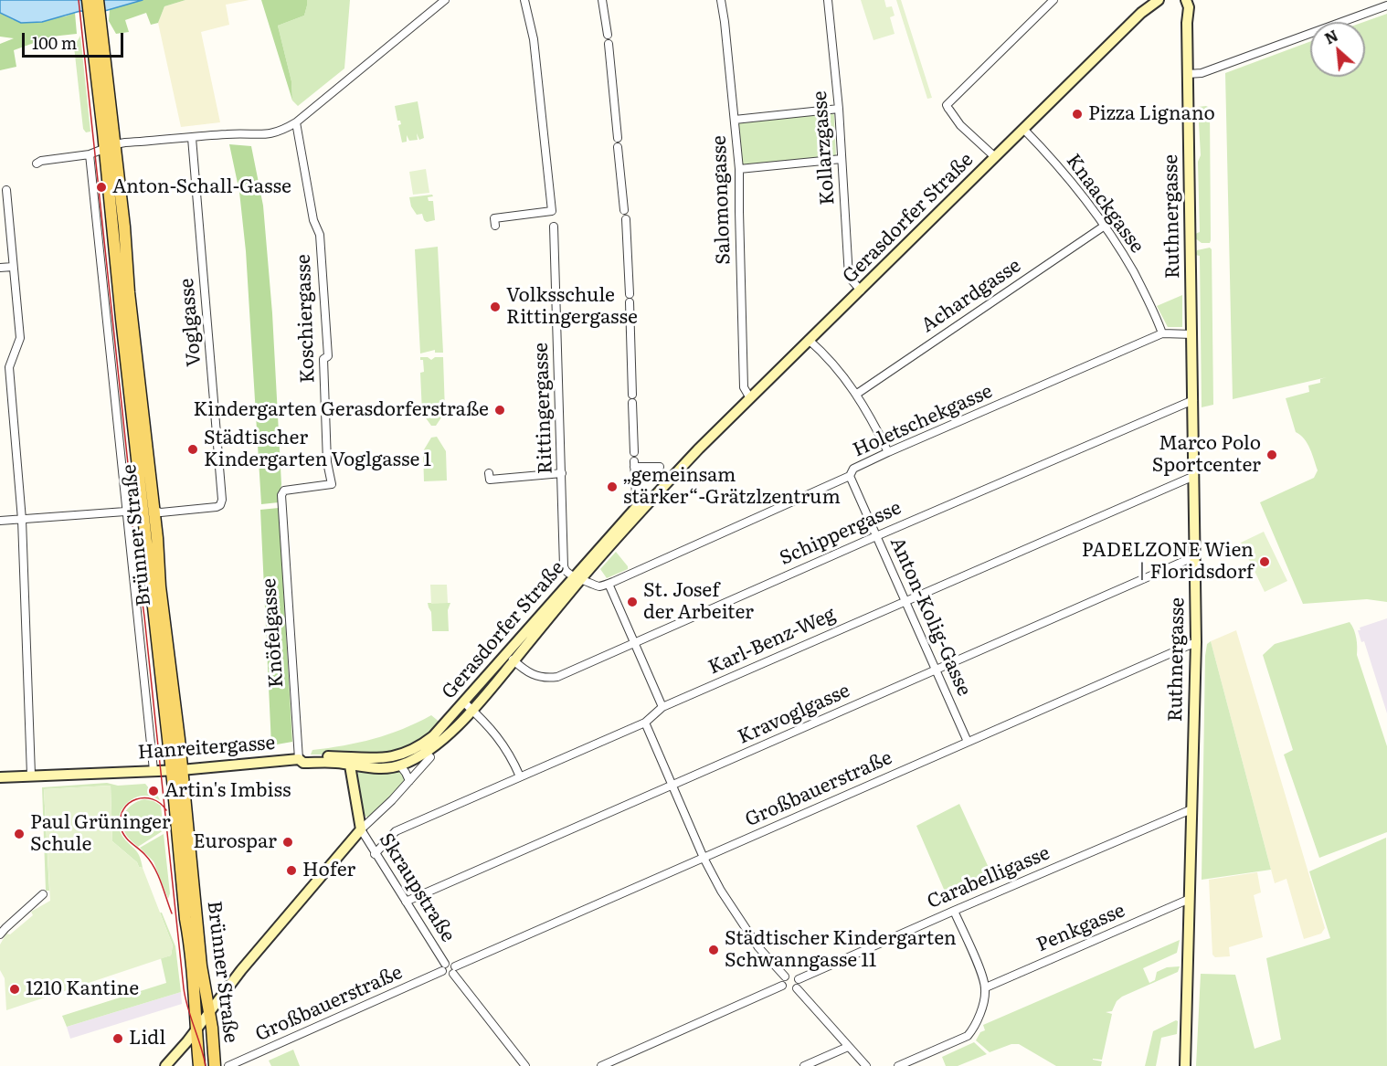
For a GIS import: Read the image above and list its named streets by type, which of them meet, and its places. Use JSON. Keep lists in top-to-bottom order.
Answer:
{
  "streets": {
    "main road": ["Brünner Straße"],
    "street": [
      "Kollarzgasse",
      "Salomongasse",
      "Knaackgasse",
      "Ruthnergasse",
      "Gerasdorfer Straße",
      "Achardgasse",
      "Koschiergasse",
      "Voglgasse",
      "Rittingergasse",
      "Holetschekgasse",
      "Schippergasse",
      "Anton-Kolig-Gasse",
      "Knöfelgasse",
      "Karl-Benz-Weg",
      "Kravoglgasse",
      "Hanreitergasse",
      "Großbauerstraße",
      "Carabelligasse",
      "Skraupstraße",
      "Penkgasse"
    ]
  },
  "crossings": [
    ["Kollarzgasse", "Gerasdorfer Straße"],
    ["Salomongasse", "Gerasdorfer Straße"],
    ["Knaackgasse", "Gerasdorfer Straße"],
    ["Knaackgasse", "Achardgasse"],
    ["Knaackgasse", "Holetschekgasse"],
    ["Ruthnergasse", "Holetschekgasse"],
    ["Ruthnergasse", "Schippergasse"],
    ["Ruthnergasse", "Karl-Benz-Weg"],
    ["Ruthnergasse", "Kravoglgasse"],
    ["Ruthnergasse", "Großbauerstraße"],
    ["Ruthnergasse", "Carabelligasse"],
    ["Ruthnergasse", "Penkgasse"],
    ["Gerasdorfer Straße", "Rittingergasse"],
    ["Gerasdorfer Straße", "Schippergasse"],
    ["Gerasdorfer Straße", "Knöfelgasse"],
    ["Gerasdorfer Straße", "Hanreitergasse"],
    ["Koschiergasse", "Knöfelgasse"],
    ["Voglgasse", "Brünner Straße"],
    ["Holetschekgasse", "Anton-Kolig-Gasse"],
    ["Schippergasse", "Anton-Kolig-Gasse"],
    ["Brünner Straße", "Hanreitergasse"],
    ["Anton-Kolig-Gasse", "Karl-Benz-Weg"],
    ["Anton-Kolig-Gasse", "Kravoglgasse"],
    ["Anton-Kolig-Gasse", "Großbauerstraße"],
    ["Knöfelgasse", "Hanreitergasse"],
    ["Karl-Benz-Weg", "Skraupstraße"],
    ["Kravoglgasse", "Skraupstraße"],
    ["Großbauerstraße", "Skraupstraße"]
  ],
  "places": [
    "Pizza Lignano",
    "Anton-Schall-Gasse",
    "Volksschule Rittingergasse",
    "Kindergarten Gerasdorferstraße",
    "Städtischer Kindergarten Voglgasse 1",
    "Marco Polo Sportcenter",
    "„gemeinsam stärker“-Grätzlzentrum",
    "PADELZONE Wien | Floridsdorf",
    "St. Josef der Arbeiter",
    "Artin's Imbiss",
    "Paul Grüninger Schule",
    "Eurospar",
    "Hofer",
    "Städtischer Kindergarten Schwanngasse 11",
    "1210 Kantine",
    "Lidl"
  ],
  "scale_bar": "100 m",
  "north": "top left"
}
